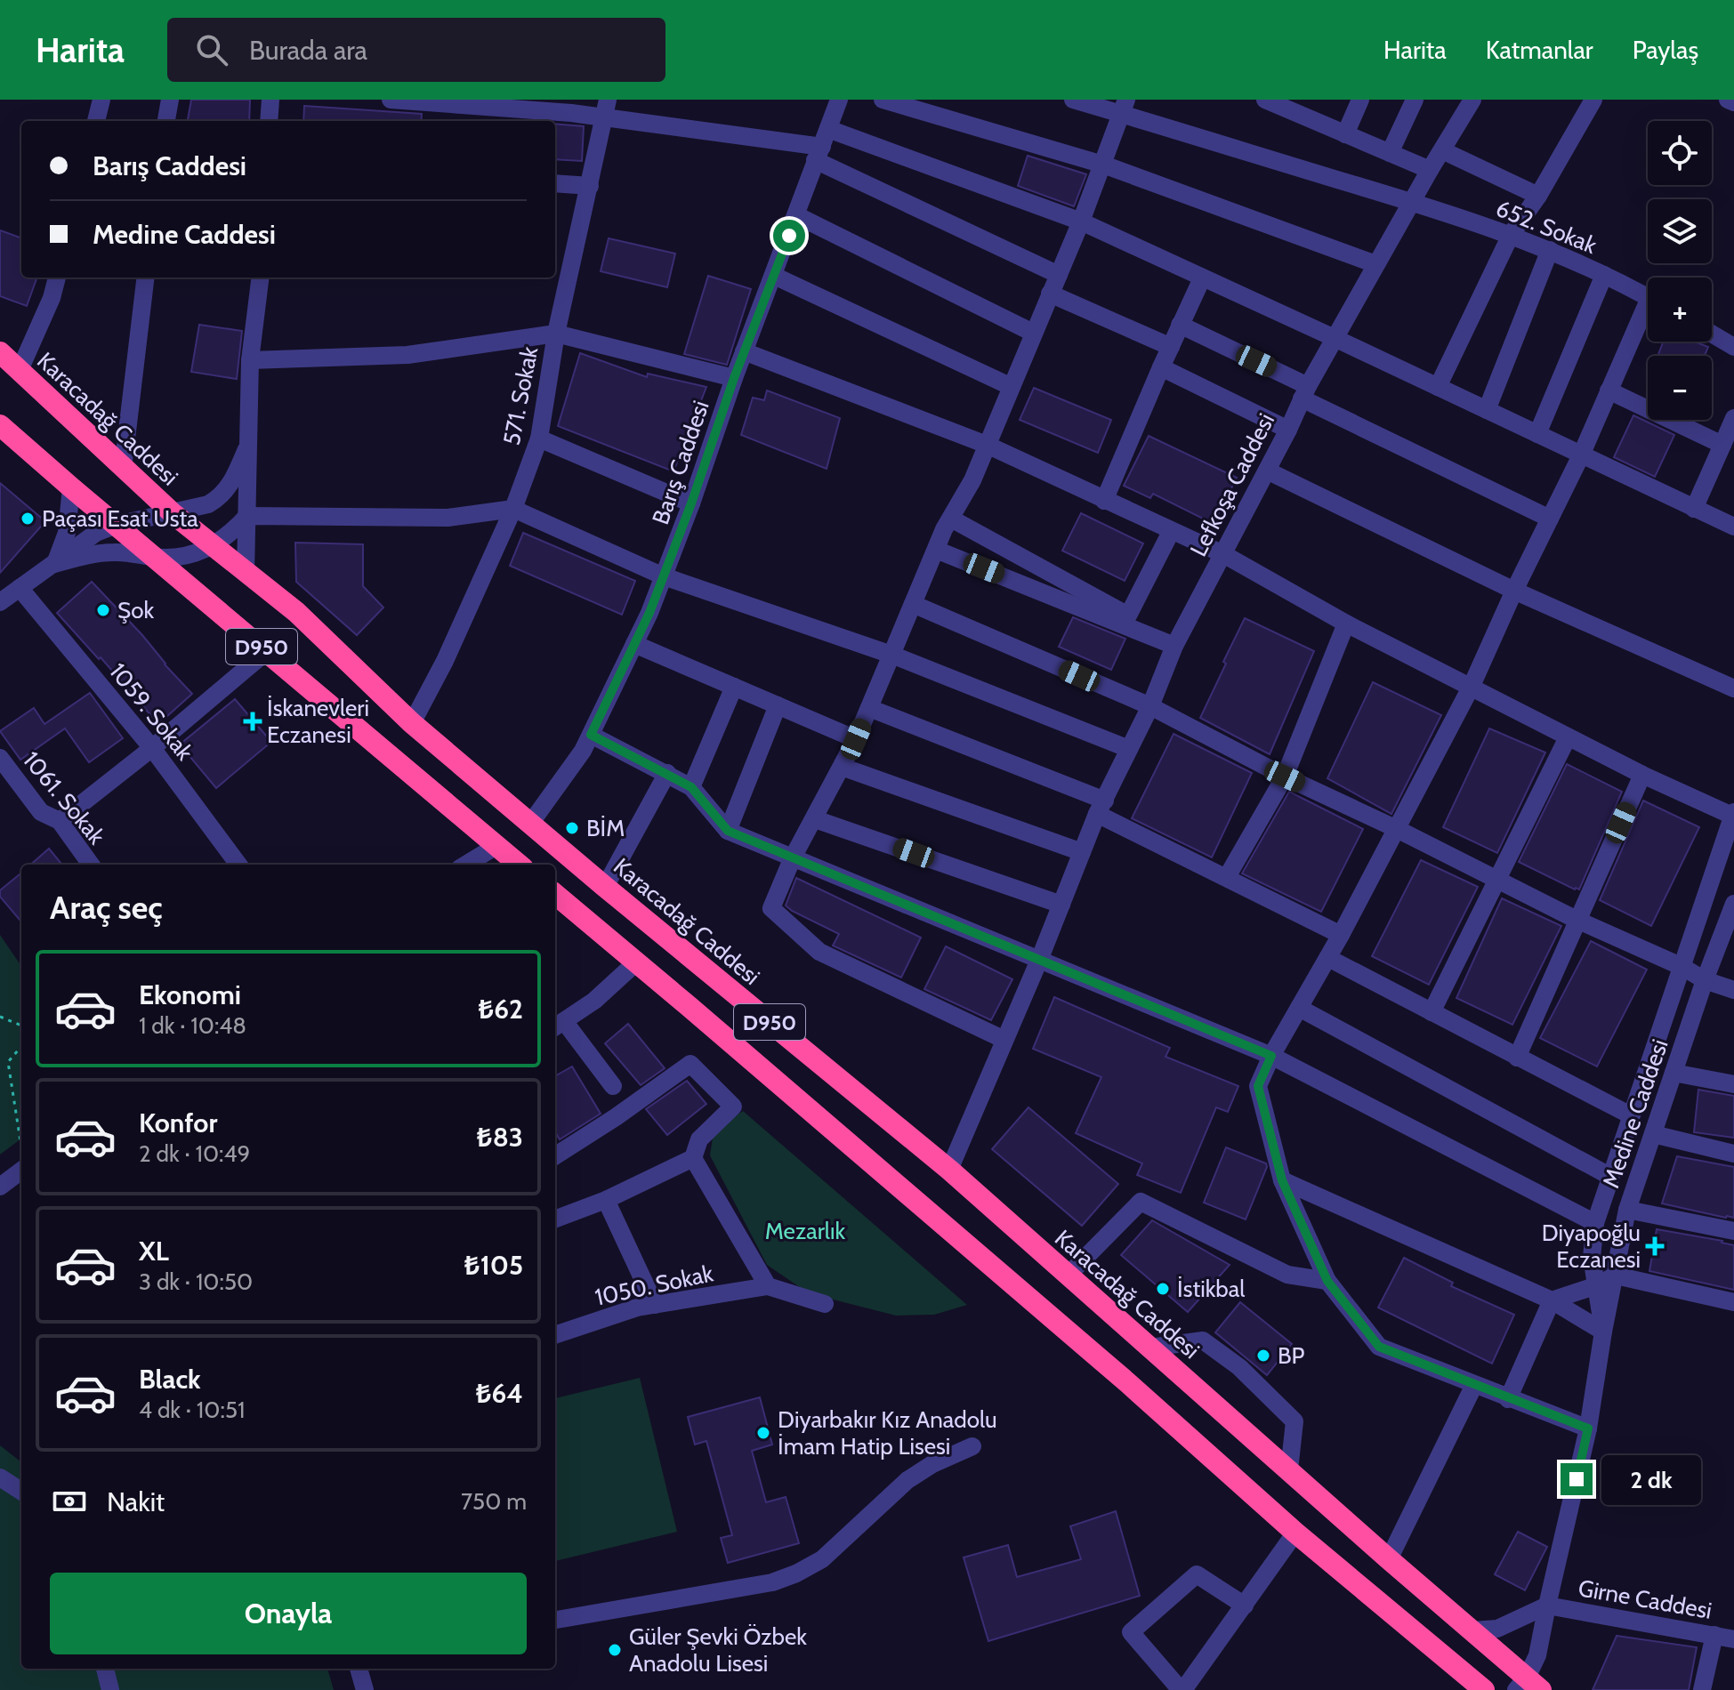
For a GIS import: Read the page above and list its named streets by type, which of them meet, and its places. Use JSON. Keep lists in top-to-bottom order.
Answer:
{
  "streets": {
    "highway": ["Karacadağ Caddesi", "D950"],
    "street": [
      "652. Sokak",
      "571. Sokak",
      "Barış Caddesi",
      "Lefkoşa Caddesi",
      "1059. Sokak",
      "1061. Sokak",
      "Medine Caddesi",
      "1050. Sokak",
      "Girne Caddesi"
    ]
  },
  "crossings": [
    ["652. Sokak", "Lefkoşa Caddesi"],
    ["571. Sokak", "Karacadağ Caddesi"],
    ["Karacadağ Caddesi", "Barış Caddesi"],
    ["Karacadağ Caddesi", "Lefkoşa Caddesi"],
    ["Karacadağ Caddesi", "Medine Caddesi"],
    ["Medine Caddesi", "Girne Caddesi"]
  ],
  "parks": ["Mezarlık"],
  "places": {
    "other": [
      "Paçası Esat Usta",
      "Şok",
      "BİM",
      "İstikbal",
      "BP",
      "Diyarbakır Kız Anadolu İmam Hatip Lisesi",
      "Güler Şevki Özbek Anadolu Lisesi"
    ],
    "health": ["İskanevleri Eczanesi", "Diyapoğlu Eczanesi"]
  },
  "page": {
    "header": "Harita",
    "search": "Burada ara",
    "nav": ["Harita", "Katmanlar", "Paylaş"],
    "map_buttons": ["+", "−"],
    "banner": ["Barış Caddesi", "Medine Caddesi"],
    "heading": "Araç seç",
    "list": [
      {
        "name": "Ekonomi",
        "note": "1 dk · 10:48",
        "value": "₺62"
      },
      {
        "name": "Konfor",
        "note": "2 dk · 10:49",
        "value": "₺83"
      },
      {
        "name": "XL",
        "note": "3 dk · 10:50",
        "value": "₺105"
      },
      {
        "name": "Black",
        "note": "4 dk · 10:51",
        "value": "₺64"
      }
    ],
    "bubble": "2 dk",
    "pay": ["Nakit", "750 m"],
    "buttons": "Onayla"
  }
}
